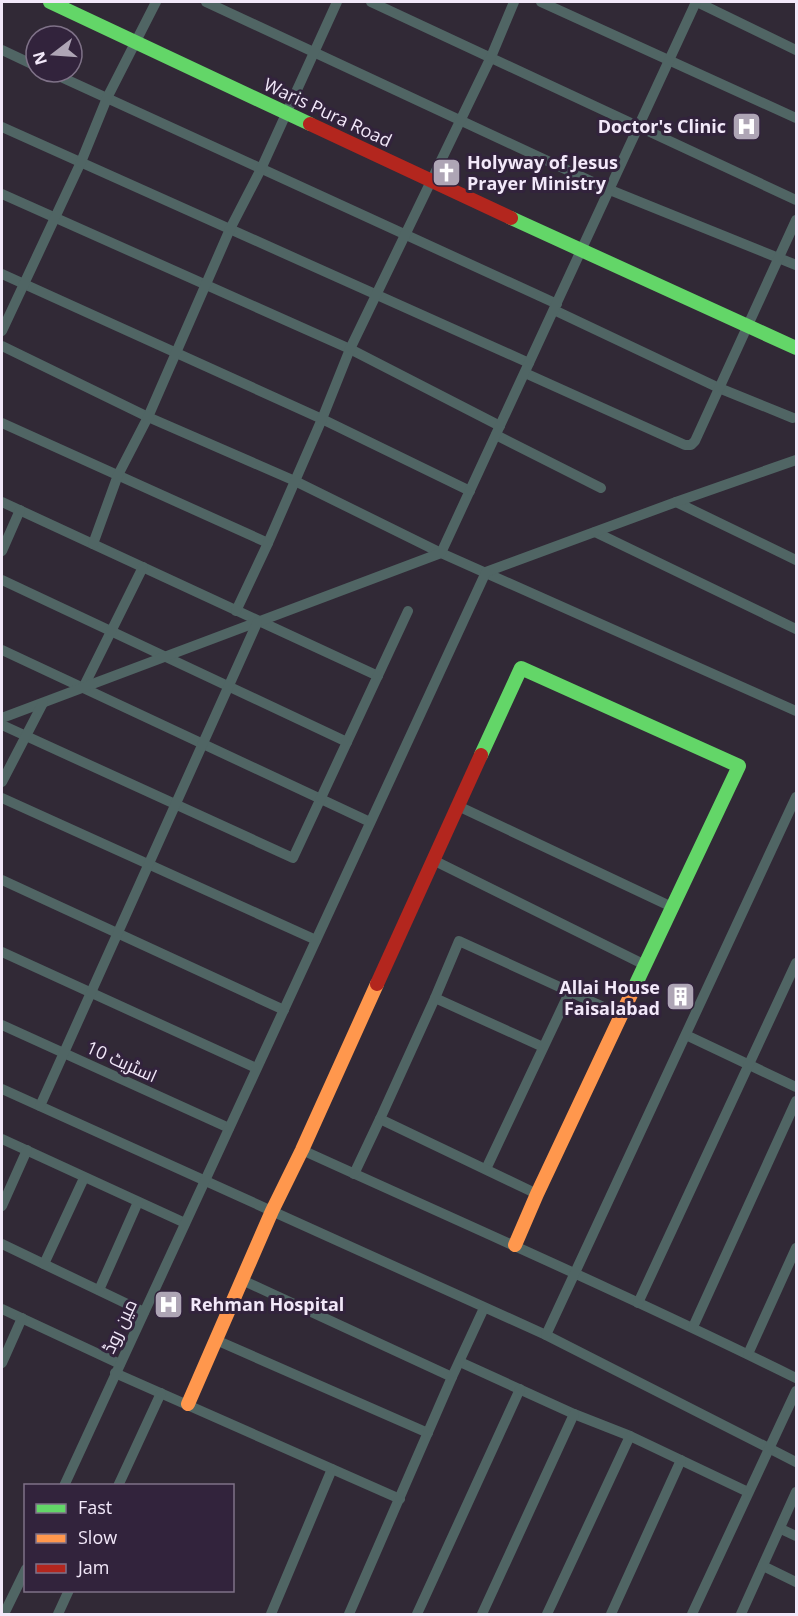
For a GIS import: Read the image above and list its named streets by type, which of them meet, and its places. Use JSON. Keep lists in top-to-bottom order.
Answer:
{
  "streets": {
    "street": ["Waris Pura Road", "اسٹریٹ 10", "مین روڈ"]
  },
  "crossings": [
    ["اسٹریٹ 10", "مین روڈ"]
  ],
  "places": {
    "hospital": ["Doctor's Clinic", "Rehman Hospital"],
    "church": ["Holyway of Jesus Prayer Ministry"],
    "building": ["Allai House Faisalabad"]
  },
  "legend": ["Fast", "Slow", "Jam"],
  "north": "left"
}
